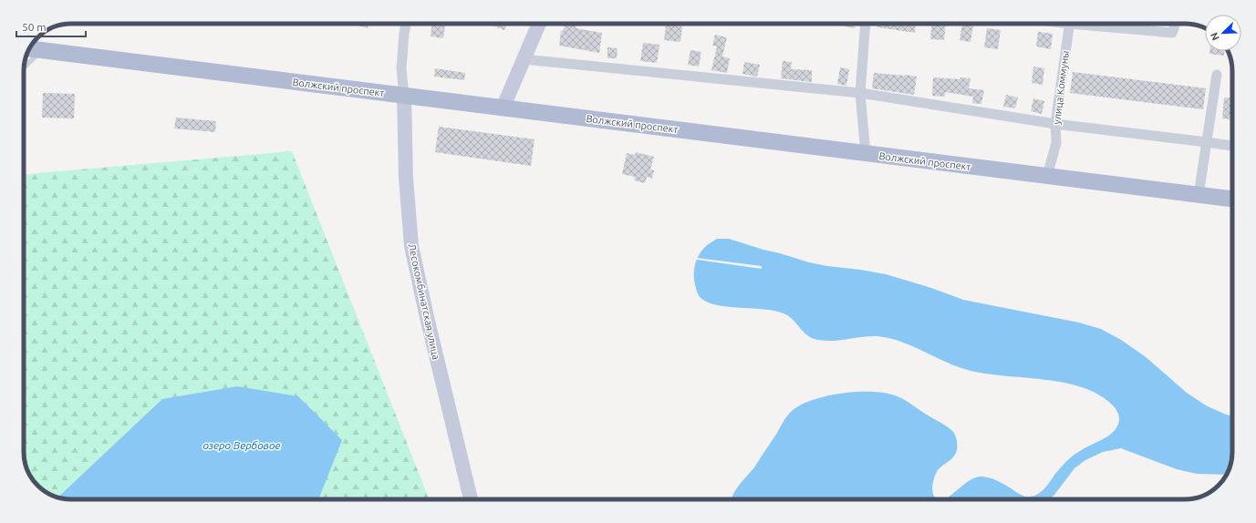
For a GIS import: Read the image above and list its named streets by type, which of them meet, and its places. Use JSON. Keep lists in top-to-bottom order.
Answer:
{
  "streets": {
    "main road": ["Волжский проспект"],
    "street": ["улица Коммуны", "Лесокомбинатская улица"]
  },
  "crossings": [
    ["Волжский проспект", "улица Коммуны"],
    ["Волжский проспект", "Лесокомбинатская улица"]
  ],
  "water": ["озеро Вербовое"],
  "scale_bar": "50 m",
  "north": "bottom left"
}
